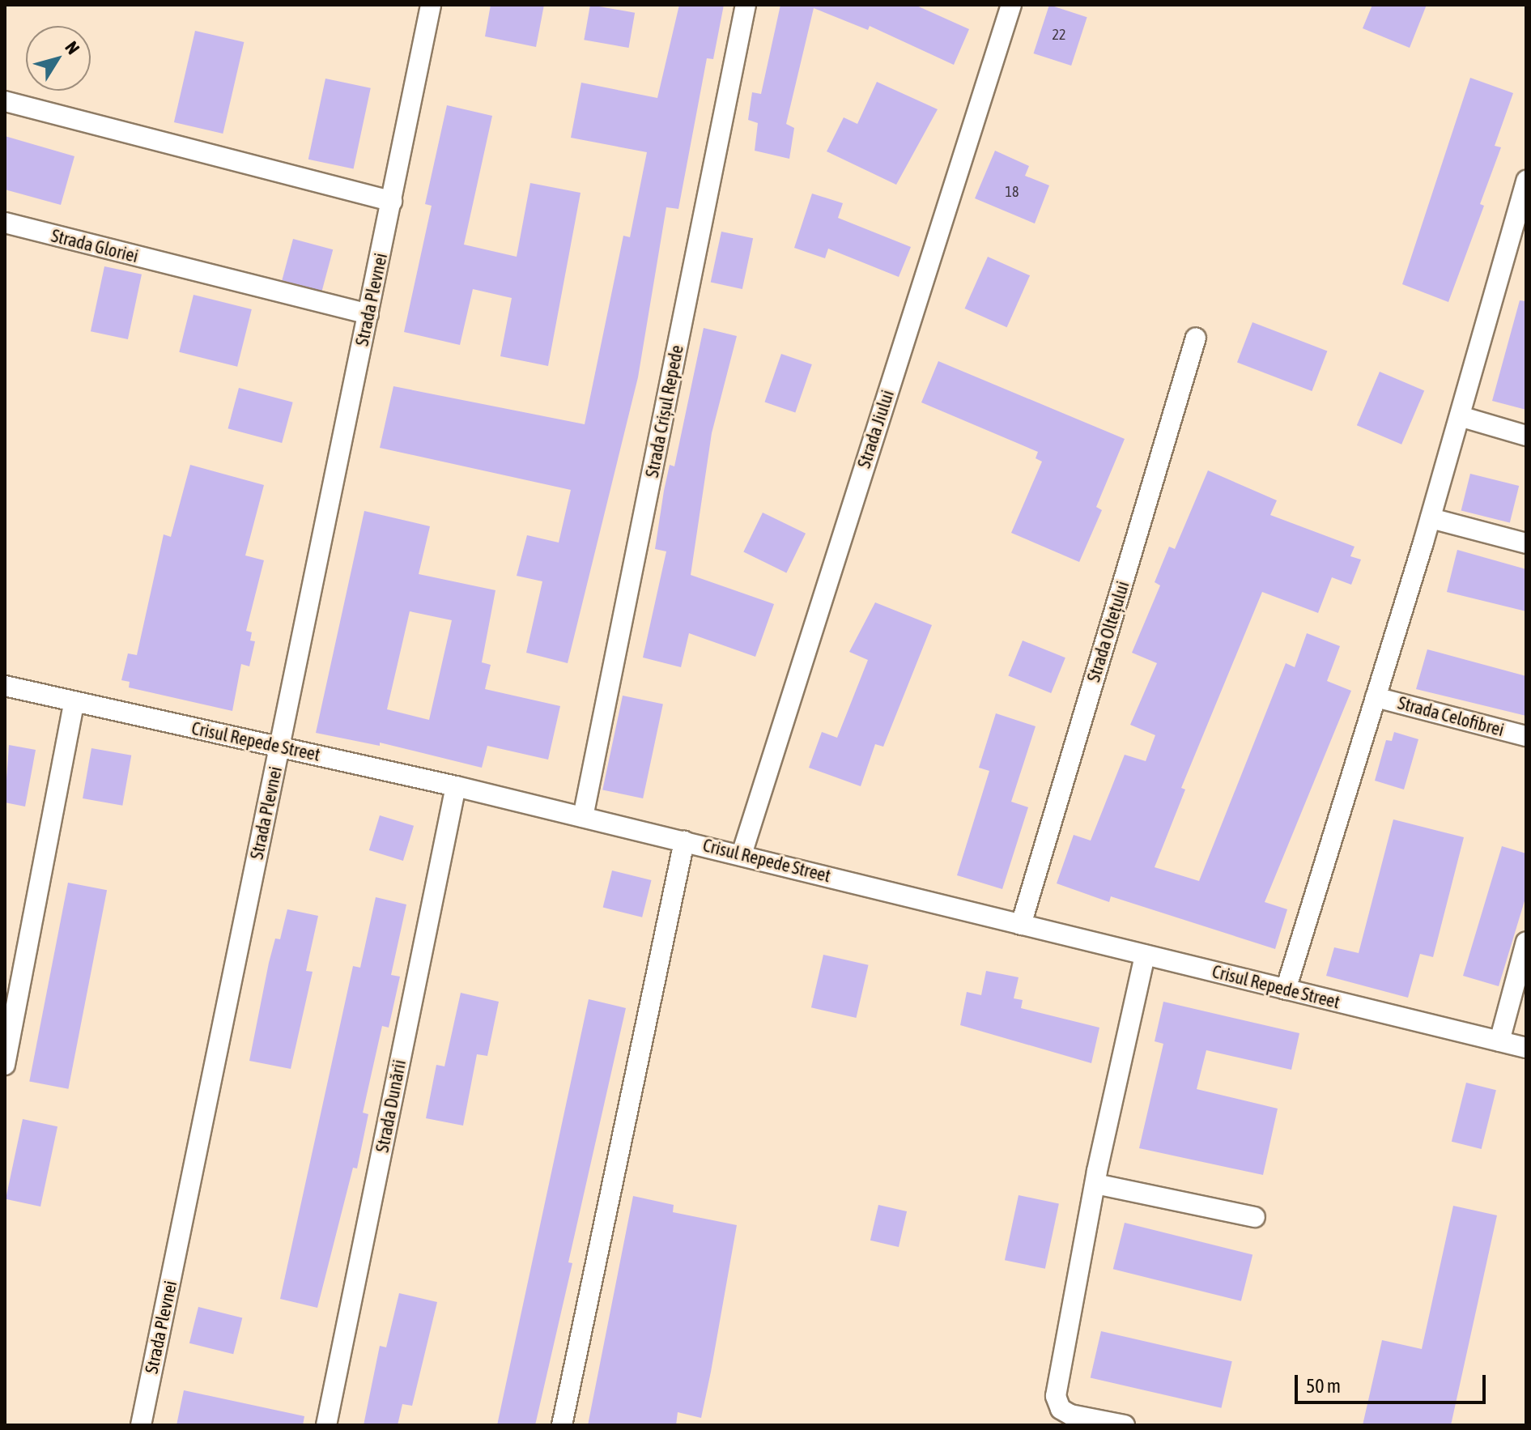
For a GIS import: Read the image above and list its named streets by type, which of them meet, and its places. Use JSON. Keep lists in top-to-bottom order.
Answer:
{
  "streets": {
    "street": [
      "Strada Gloriei",
      "Strada Plevnei",
      "Strada Crișul Repede",
      "Strada Jiului",
      "Strada Oltețului",
      "Strada Celofibrei",
      "Crisul Repede Street",
      "Strada Dunării"
    ]
  },
  "crossings": [
    ["Strada Gloriei", "Strada Plevnei"],
    ["Strada Plevnei", "Crisul Repede Street"],
    ["Strada Crișul Repede", "Crisul Repede Street"],
    ["Strada Jiului", "Crisul Repede Street"],
    ["Strada Oltețului", "Crisul Repede Street"],
    ["Crisul Repede Street", "Strada Dunării"]
  ],
  "house_numbers": ["22", "18"],
  "scale_bar": "50 m",
  "north": "top right"
}
